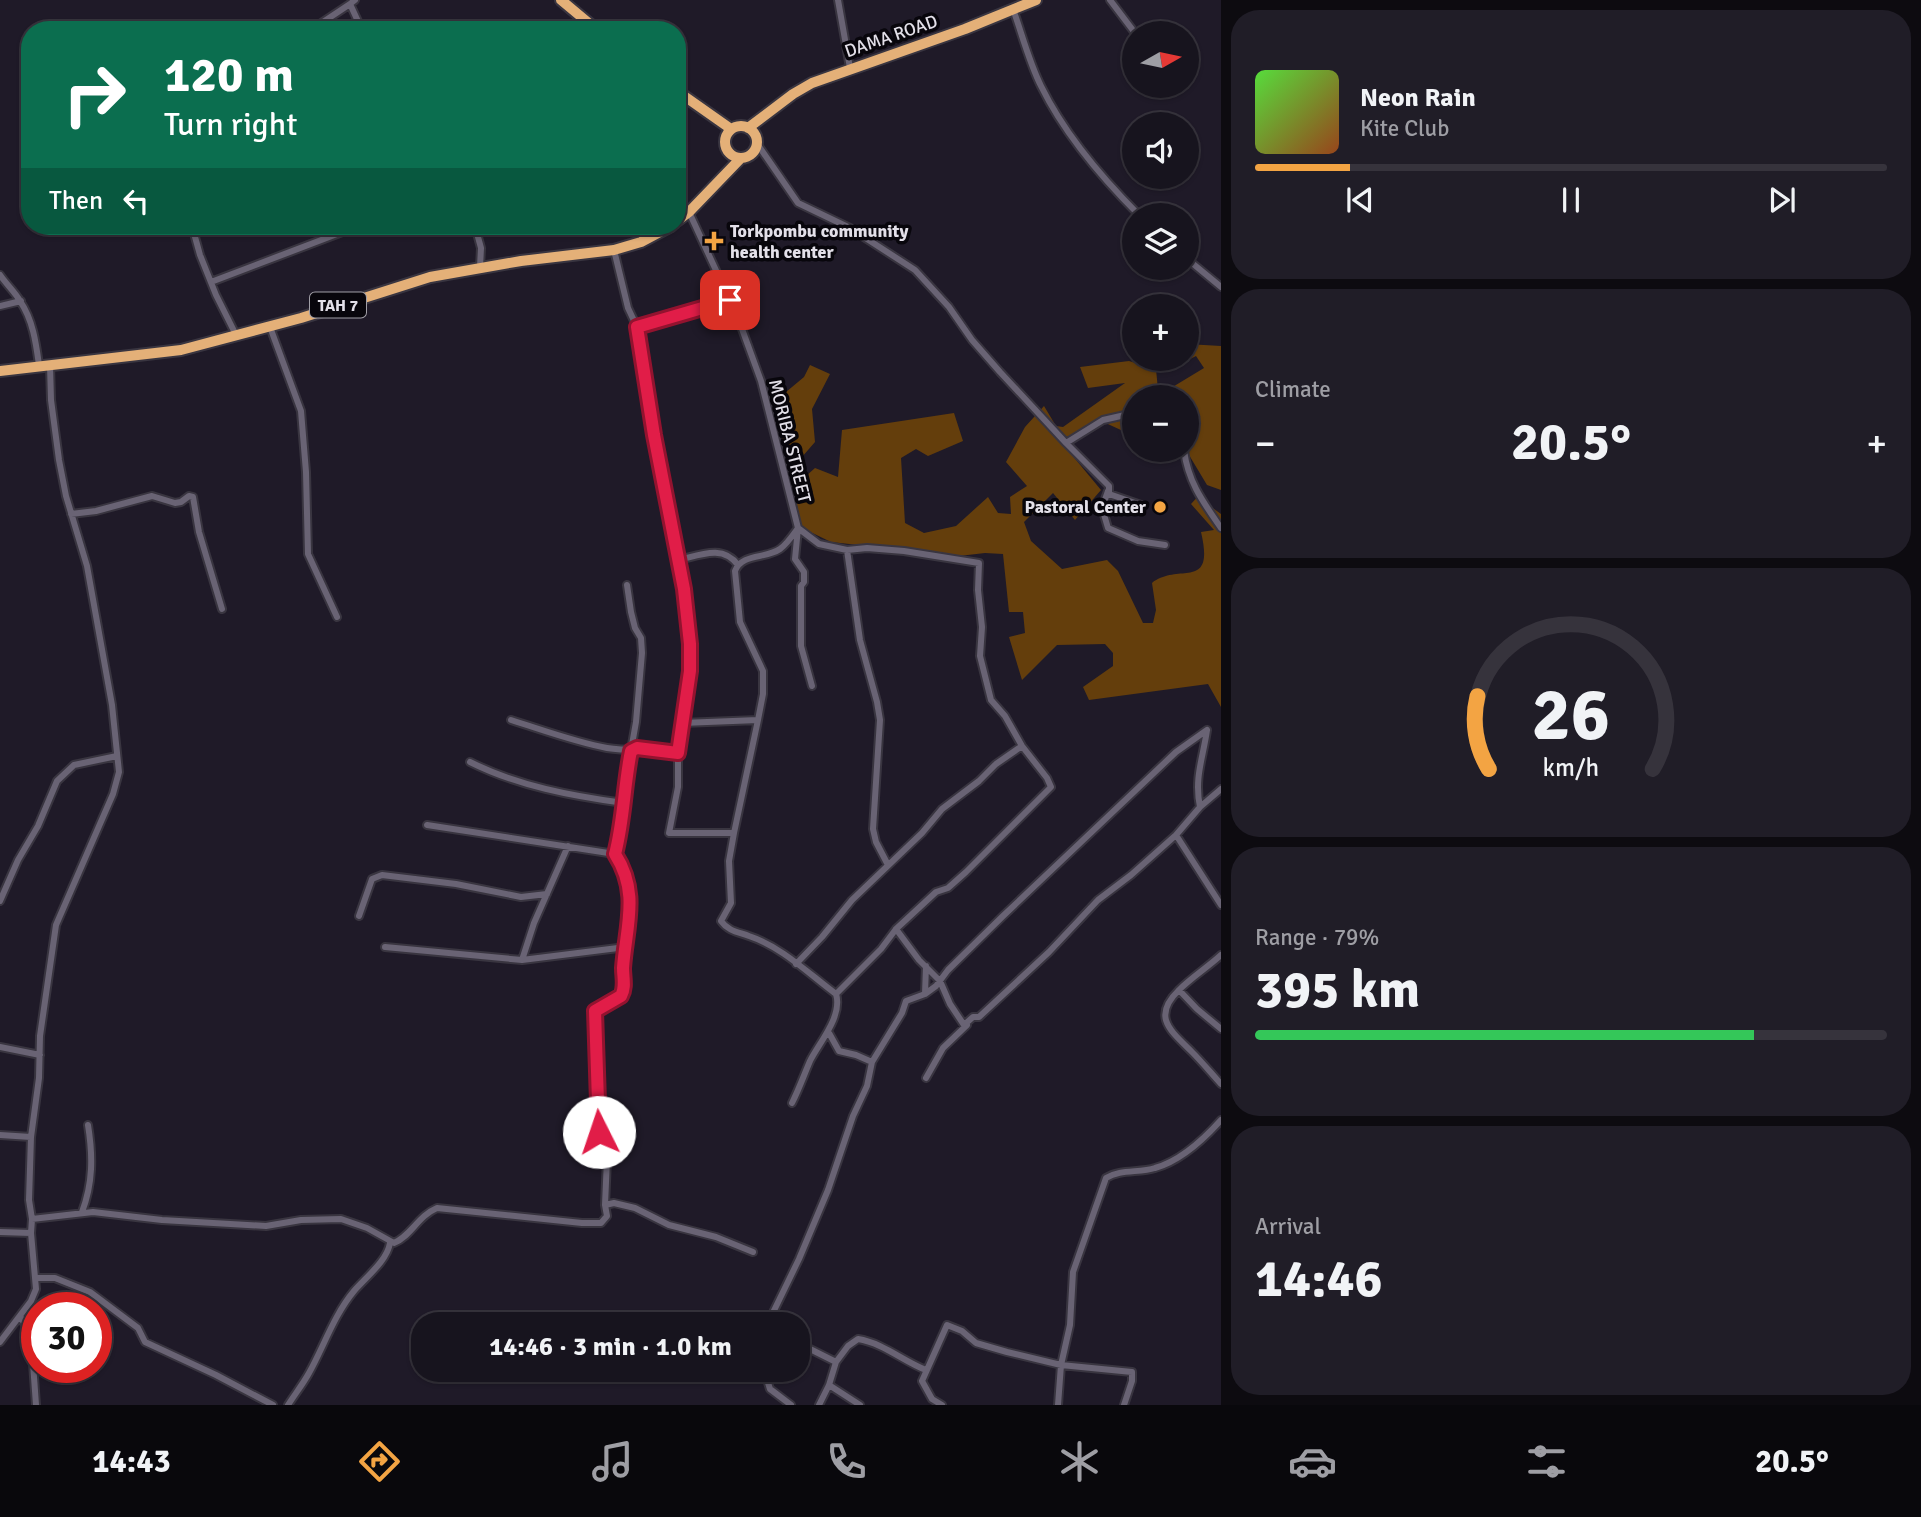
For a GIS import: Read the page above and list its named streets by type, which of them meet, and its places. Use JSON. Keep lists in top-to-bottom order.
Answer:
{
  "streets": {
    "highway": ["DAMA ROAD", "TAH 7"],
    "street": ["MORIBA STREET"]
  },
  "places": {
    "health": ["Torkpombu community health center"],
    "other": ["Pastoral Center"]
  },
  "north": "right",
  "page": {
    "map_buttons": ["+", "−"],
    "turn": ["120 m", "Turn right"],
    "song": ["Neon Rain", "Kite Club"],
    "then": "Then",
    "tile": [
      "Climate",
      ["Range · 79%", "395 km"],
      ["Arrival", "14:46"]
    ],
    "heat": ["−", "20.5°", "+"],
    "limit": "30",
    "trip": "14:46 · 3 min · 1.0 km",
    "tabs": ["14:43", "20.5°"],
    "gauge": ["26", "km/h"]
  }
}
